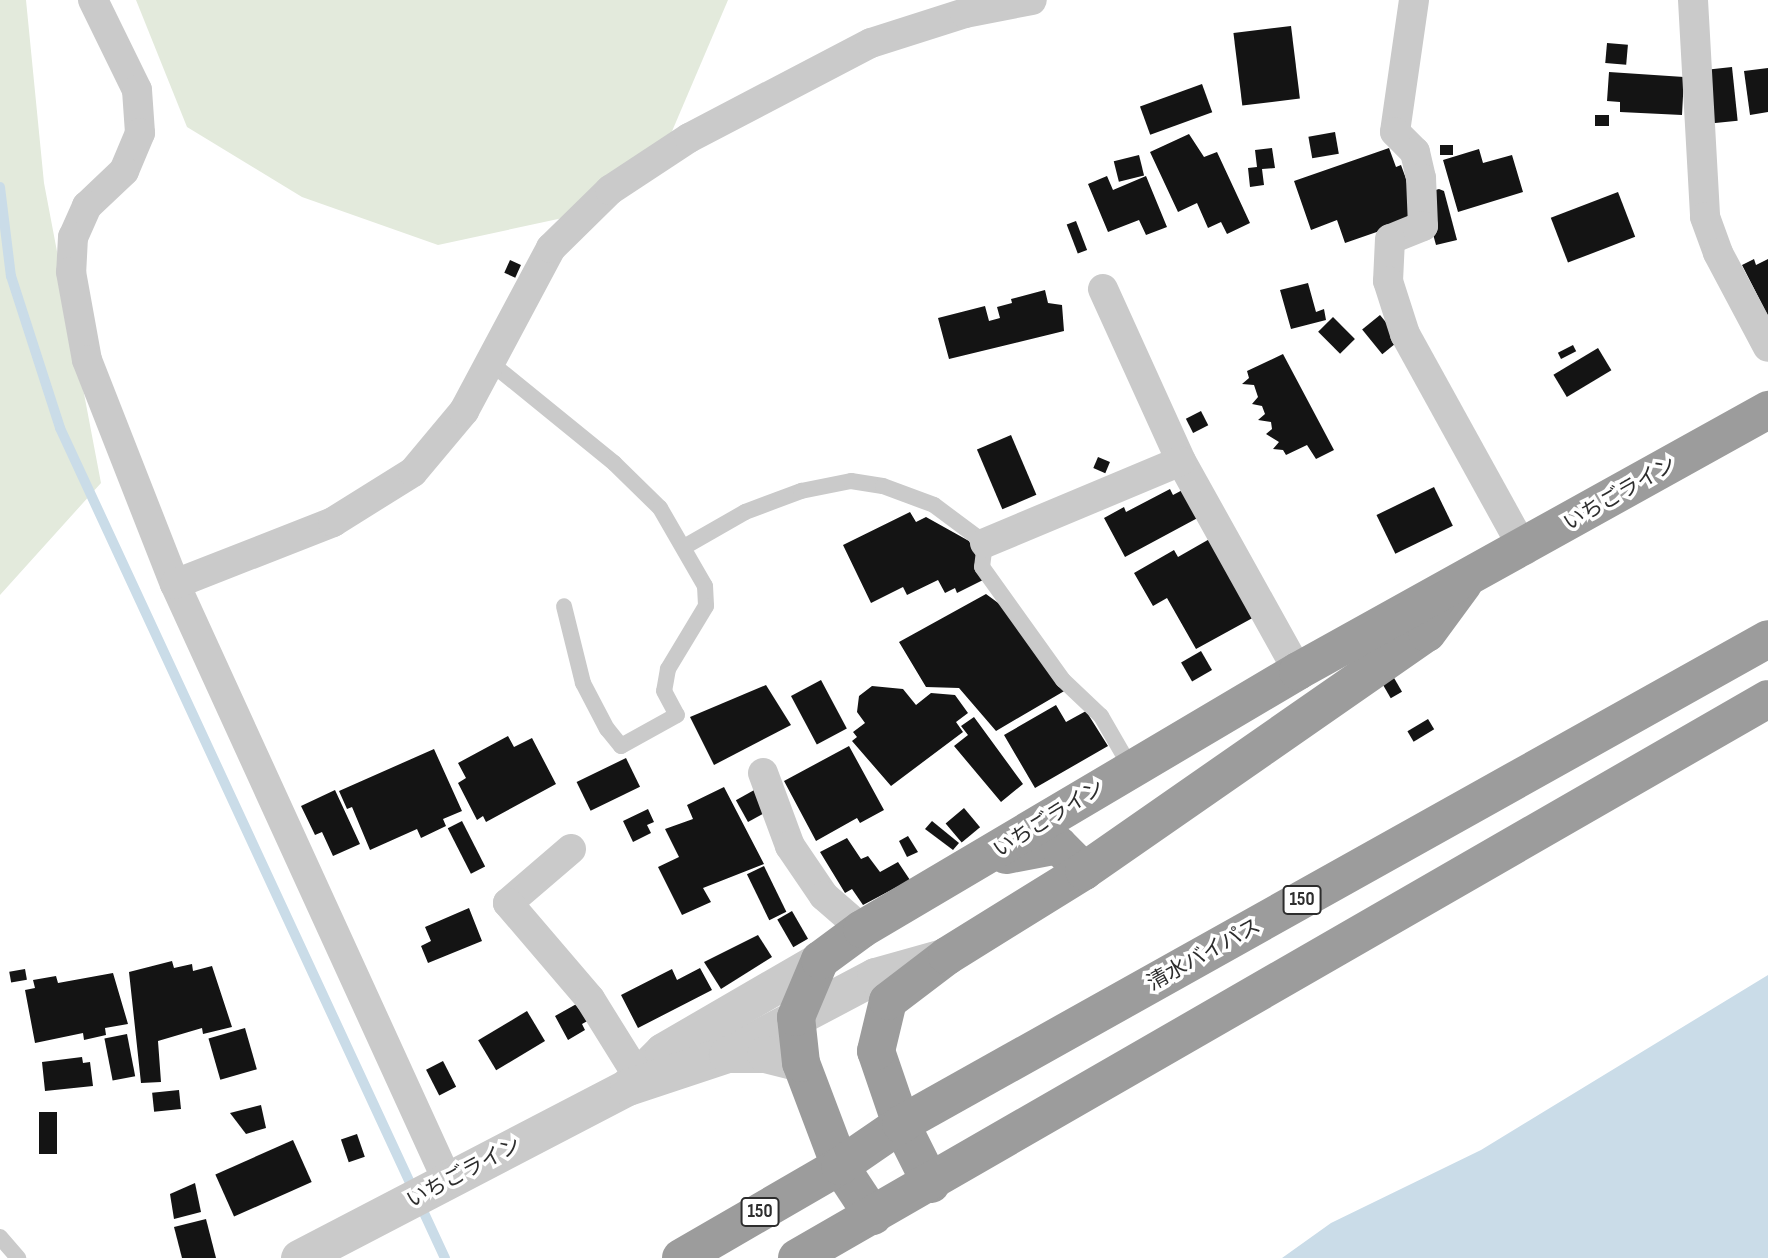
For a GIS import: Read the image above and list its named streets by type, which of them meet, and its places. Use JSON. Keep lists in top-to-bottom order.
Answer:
{
  "streets": {
    "highway": ["いちごライン", "150", "清水バイパス"]
  },
  "crossings": [
    ["いちごライン", "清水バイパス"]
  ]
}
